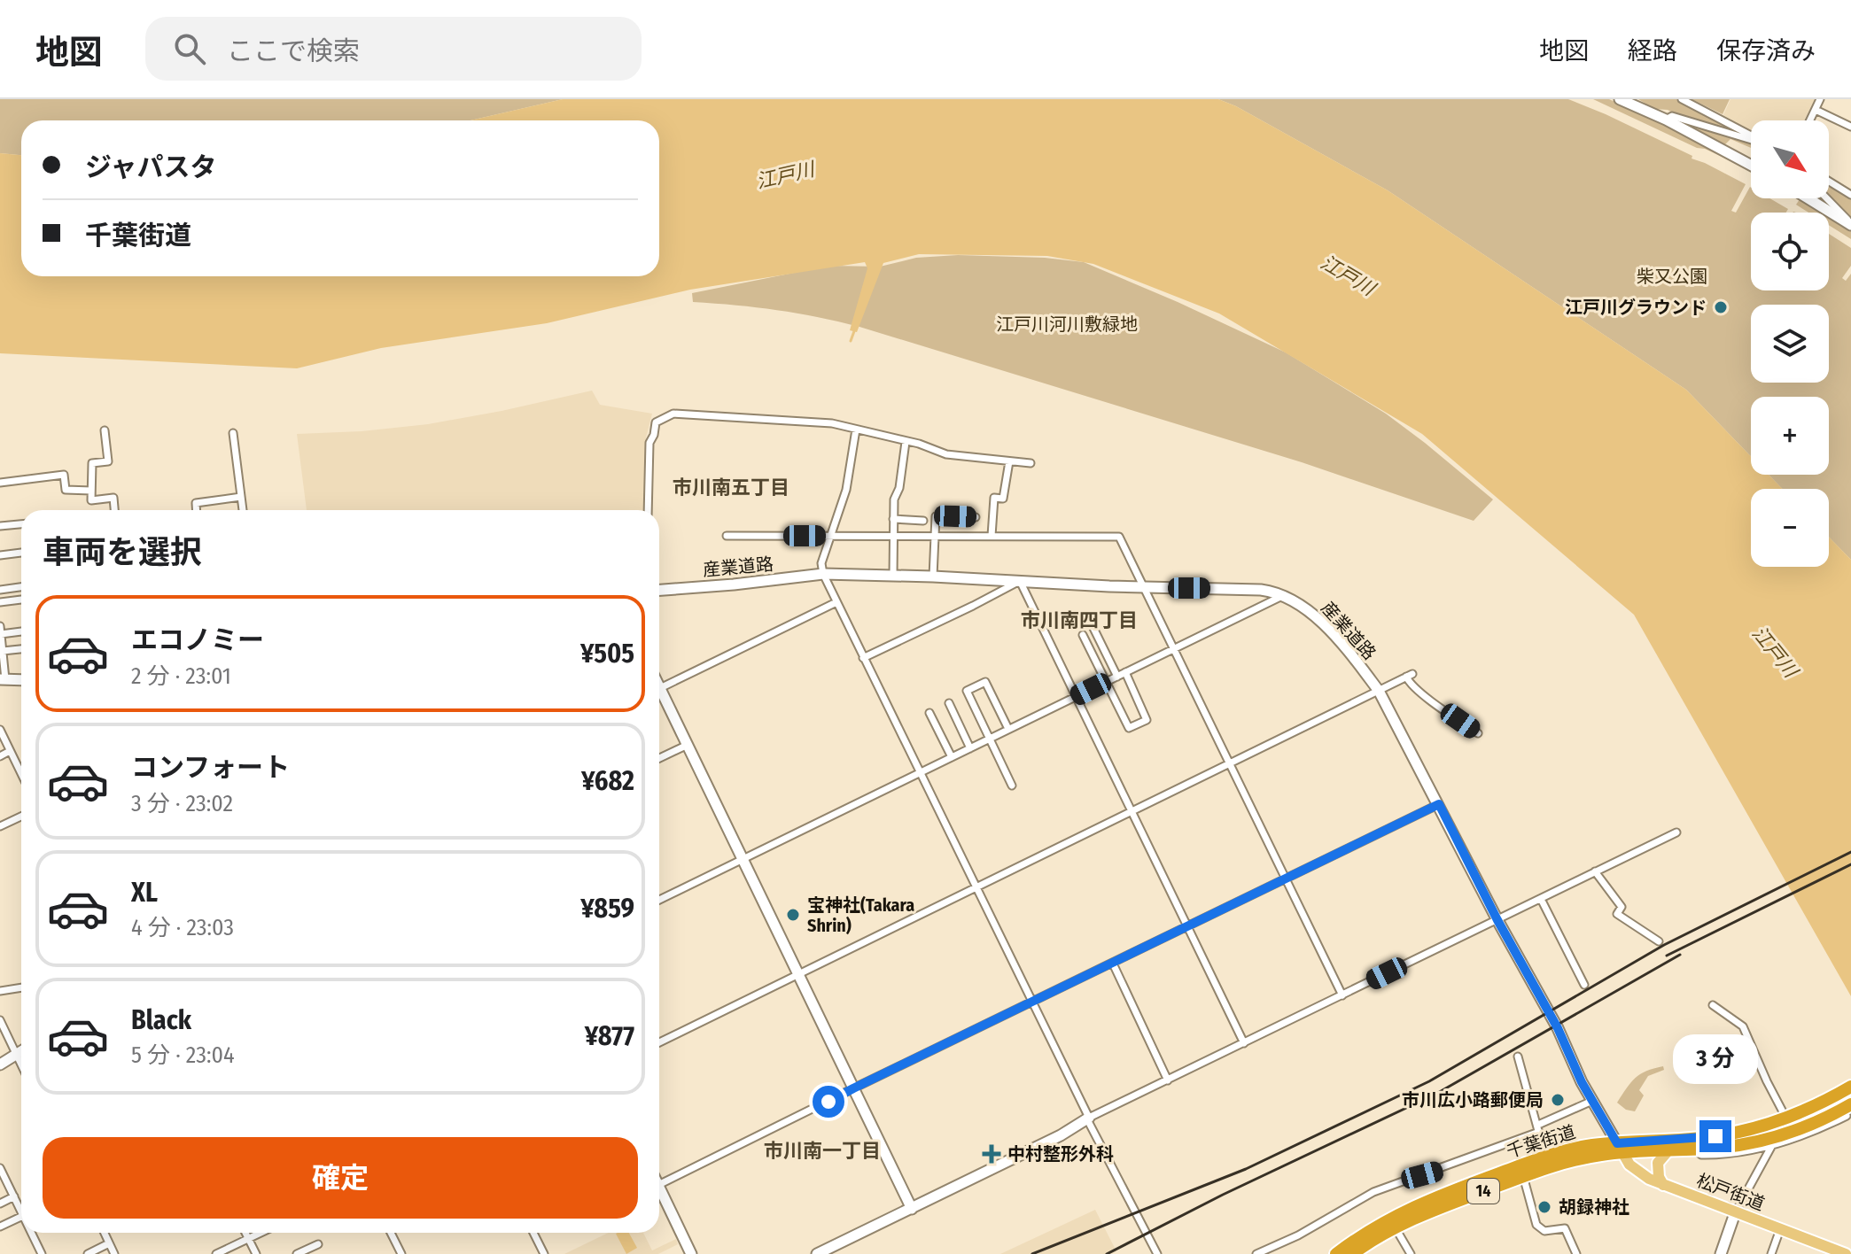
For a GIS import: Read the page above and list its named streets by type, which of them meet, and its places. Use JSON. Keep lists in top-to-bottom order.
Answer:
{
  "streets": {
    "highway": ["千葉街道", "14"],
    "main road": ["産業道路", "松戸街道"]
  },
  "crossings": [
    ["産業道路", "千葉街道"],
    ["産業道路", "松戸街道"],
    ["千葉街道", "松戸街道"]
  ],
  "districts": ["市川南五丁目", "市川南四丁目", "市川南一丁目"],
  "water": ["江戸川"],
  "parks": ["柴又公園", "江戸川河川敷緑地"],
  "places": {
    "other": [
      "江戸川グラウンド",
      "宝神社(Takara Shrin)",
      "市川広小路郵便局",
      "胡録神社"
    ],
    "health": ["中村整形外科"]
  },
  "north": "bottom right",
  "page": {
    "header": "地図",
    "search": "ここで検索",
    "nav": ["地図", "経路", "保存済み"],
    "map_buttons": ["+", "−"],
    "banner": ["ジャパスタ", "千葉街道"],
    "heading": "車両を選択",
    "list": [
      {
        "name": "エコノミー",
        "note": "2 分 · 23:01",
        "value": "¥505"
      },
      {
        "name": "コンフォート",
        "note": "3 分 · 23:02",
        "value": "¥682"
      },
      {
        "name": "XL",
        "note": "4 分 · 23:03",
        "value": "¥859"
      },
      {
        "name": "Black",
        "note": "5 分 · 23:04",
        "value": "¥877"
      }
    ],
    "bubble": "3 分",
    "buttons": "確定"
  }
}
